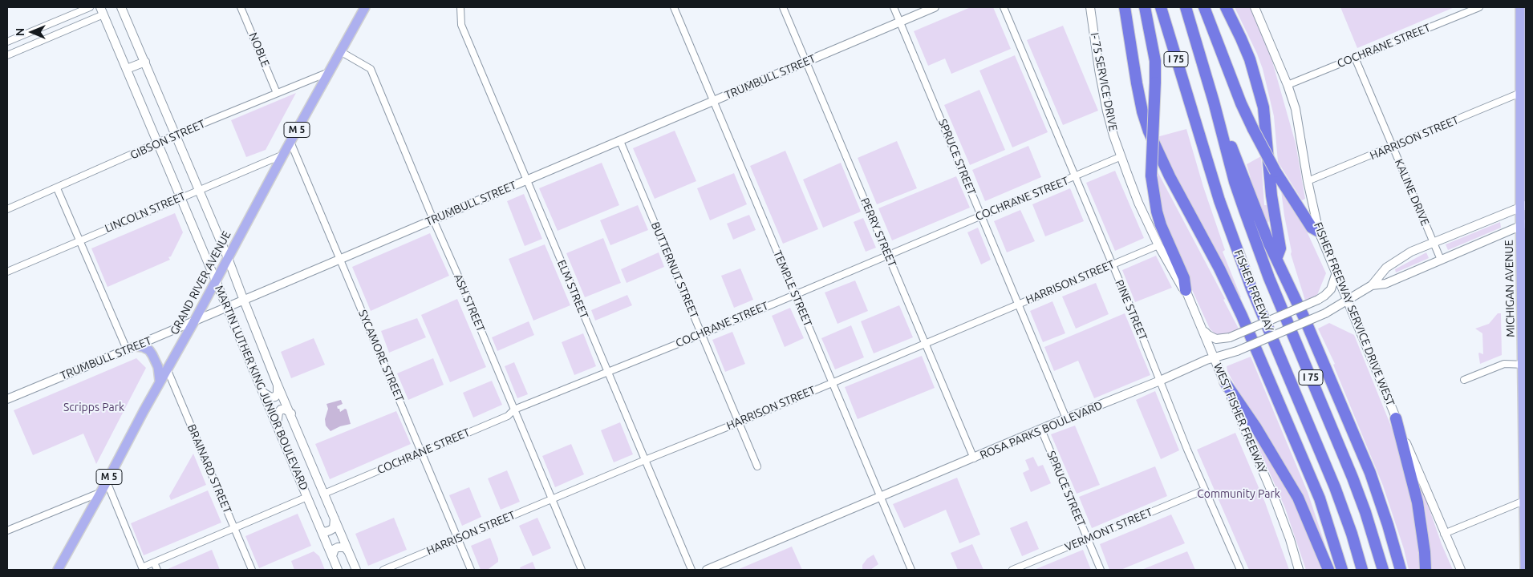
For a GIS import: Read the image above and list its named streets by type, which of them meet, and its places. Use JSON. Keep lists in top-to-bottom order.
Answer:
{
  "streets": {
    "highway": ["I 75", "FISHER FREEWAY"],
    "main road": ["M 5", "GRAND RIVER AVENUE", "MICHIGAN AVENUE"],
    "street": [
      "COCHRANE STREET",
      "NOBLE",
      "TRUMBULL STREET",
      "I- 75 SERVICE DRIVE",
      "HARRISON STREET",
      "GIBSON STREET",
      "SPRUCE STREET",
      "KALINE DRIVE",
      "LINCOLN STREET",
      "PERRY STREET",
      "BUTTERNUT STREET",
      "TEMPLE STREET",
      "ELM STREET",
      "ASH STREET",
      "PINE STREET",
      "FISHER FREEWAY SERVICE DRIVE WEST",
      "SYCAMORE STREET",
      "MARTIN LUTHER KING JUNIOR BOULEVARD",
      "WEST FISHER FREEWAY",
      "ROSA PARKS BOULEVARD",
      "BRAINARD STREET",
      "VERMONT STREET"
    ]
  },
  "crossings": [
    ["COCHRANE STREET", "I- 75 SERVICE DRIVE"],
    ["COCHRANE STREET", "SPRUCE STREET"],
    ["COCHRANE STREET", "KALINE DRIVE"],
    ["COCHRANE STREET", "PERRY STREET"],
    ["COCHRANE STREET", "BUTTERNUT STREET"],
    ["COCHRANE STREET", "TEMPLE STREET"],
    ["COCHRANE STREET", "ELM STREET"],
    ["COCHRANE STREET", "ASH STREET"],
    ["COCHRANE STREET", "PINE STREET"],
    ["COCHRANE STREET", "FISHER FREEWAY SERVICE DRIVE WEST"],
    ["COCHRANE STREET", "SYCAMORE STREET"],
    ["COCHRANE STREET", "MARTIN LUTHER KING JUNIOR BOULEVARD"],
    ["NOBLE", "GIBSON STREET"],
    ["TRUMBULL STREET", "SPRUCE STREET"],
    ["TRUMBULL STREET", "PERRY STREET"],
    ["TRUMBULL STREET", "BUTTERNUT STREET"],
    ["TRUMBULL STREET", "GRAND RIVER AVENUE"],
    ["TRUMBULL STREET", "TEMPLE STREET"],
    ["TRUMBULL STREET", "ELM STREET"],
    ["TRUMBULL STREET", "ASH STREET"],
    ["TRUMBULL STREET", "SYCAMORE STREET"],
    ["TRUMBULL STREET", "MARTIN LUTHER KING JUNIOR BOULEVARD"],
    ["HARRISON STREET", "SPRUCE STREET"],
    ["HARRISON STREET", "KALINE DRIVE"],
    ["HARRISON STREET", "PERRY STREET"],
    ["HARRISON STREET", "BUTTERNUT STREET"],
    ["HARRISON STREET", "TEMPLE STREET"],
    ["HARRISON STREET", "MICHIGAN AVENUE"],
    ["HARRISON STREET", "ELM STREET"],
    ["HARRISON STREET", "ASH STREET"],
    ["HARRISON STREET", "PINE STREET"],
    ["HARRISON STREET", "FISHER FREEWAY SERVICE DRIVE WEST"],
    ["HARRISON STREET", "SYCAMORE STREET"],
    ["HARRISON STREET", "WEST FISHER FREEWAY"],
    ["GIBSON STREET", "GRAND RIVER AVENUE"],
    ["GIBSON STREET", "MARTIN LUTHER KING JUNIOR BOULEVARD"],
    ["SPRUCE STREET", "ROSA PARKS BOULEVARD"],
    ["SPRUCE STREET", "VERMONT STREET"],
    ["KALINE DRIVE", "ROSA PARKS BOULEVARD"],
    ["LINCOLN STREET", "GRAND RIVER AVENUE"],
    ["LINCOLN STREET", "MARTIN LUTHER KING JUNIOR BOULEVARD"],
    ["PERRY STREET", "ROSA PARKS BOULEVARD"],
    ["GRAND RIVER AVENUE", "ASH STREET"],
    ["GRAND RIVER AVENUE", "SYCAMORE STREET"],
    ["GRAND RIVER AVENUE", "MARTIN LUTHER KING JUNIOR BOULEVARD"],
    ["GRAND RIVER AVENUE", "BRAINARD STREET"],
    ["TEMPLE STREET", "ROSA PARKS BOULEVARD"],
    ["MICHIGAN AVENUE", "ROSA PARKS BOULEVARD"],
    ["PINE STREET", "ROSA PARKS BOULEVARD"],
    ["PINE STREET", "VERMONT STREET"],
    ["FISHER FREEWAY SERVICE DRIVE WEST", "ROSA PARKS BOULEVARD"],
    ["WEST FISHER FREEWAY", "ROSA PARKS BOULEVARD"]
  ],
  "parks": ["Scripps Park", "Community Park"],
  "north": "left"
}
